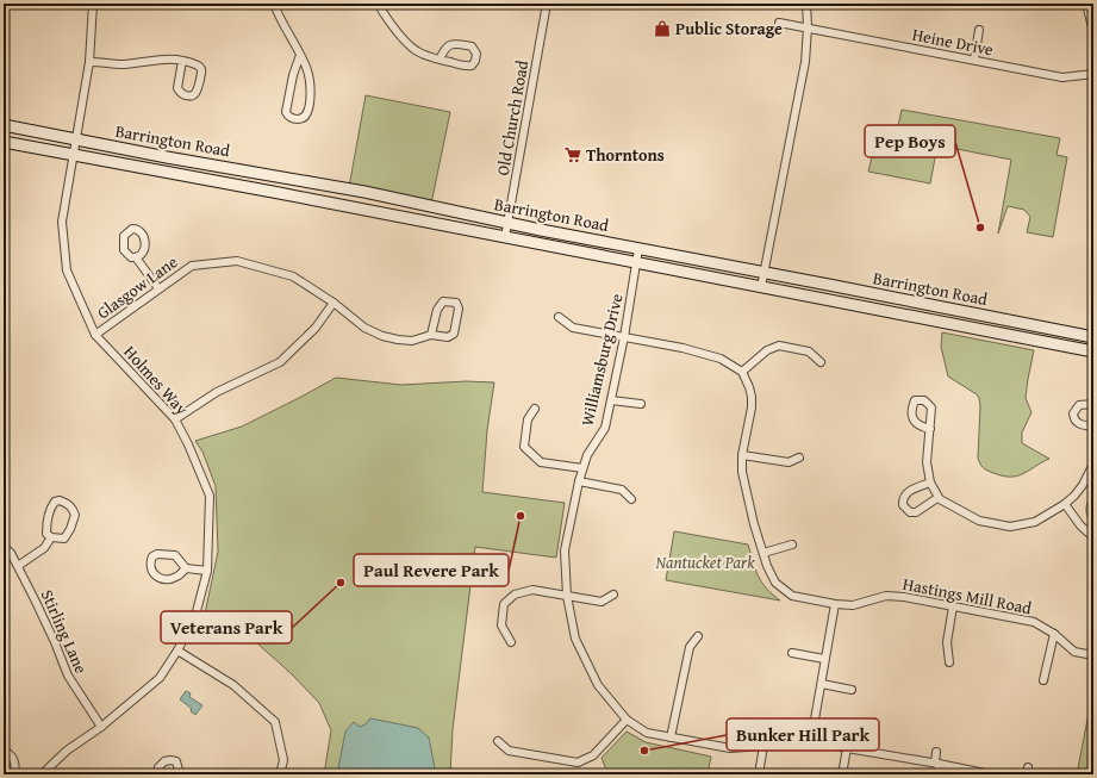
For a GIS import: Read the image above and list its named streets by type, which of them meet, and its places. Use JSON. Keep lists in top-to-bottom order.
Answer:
{
  "streets": {
    "main road": ["Barrington Road"],
    "street": [
      "Heine Drive",
      "Old Church Road",
      "Glasgow Lane",
      "Williamsburg Drive",
      "Holmes Way",
      "Hastings Mill Road",
      "Stirling Lane"
    ]
  },
  "crossings": [
    ["Old Church Road", "Barrington Road"],
    ["Barrington Road", "Williamsburg Drive"],
    ["Barrington Road", "Holmes Way"],
    ["Glasgow Lane", "Holmes Way"],
    ["Holmes Way", "Stirling Lane"]
  ],
  "parks": ["Nantucket Park"],
  "places": {
    "shop": ["Public Storage"],
    "supermarket": ["Thorntons"],
    "other": [
      "Pep Boys",
      "Paul Revere Park",
      "Veterans Park",
      "Bunker Hill Park"
    ]
  }
}
